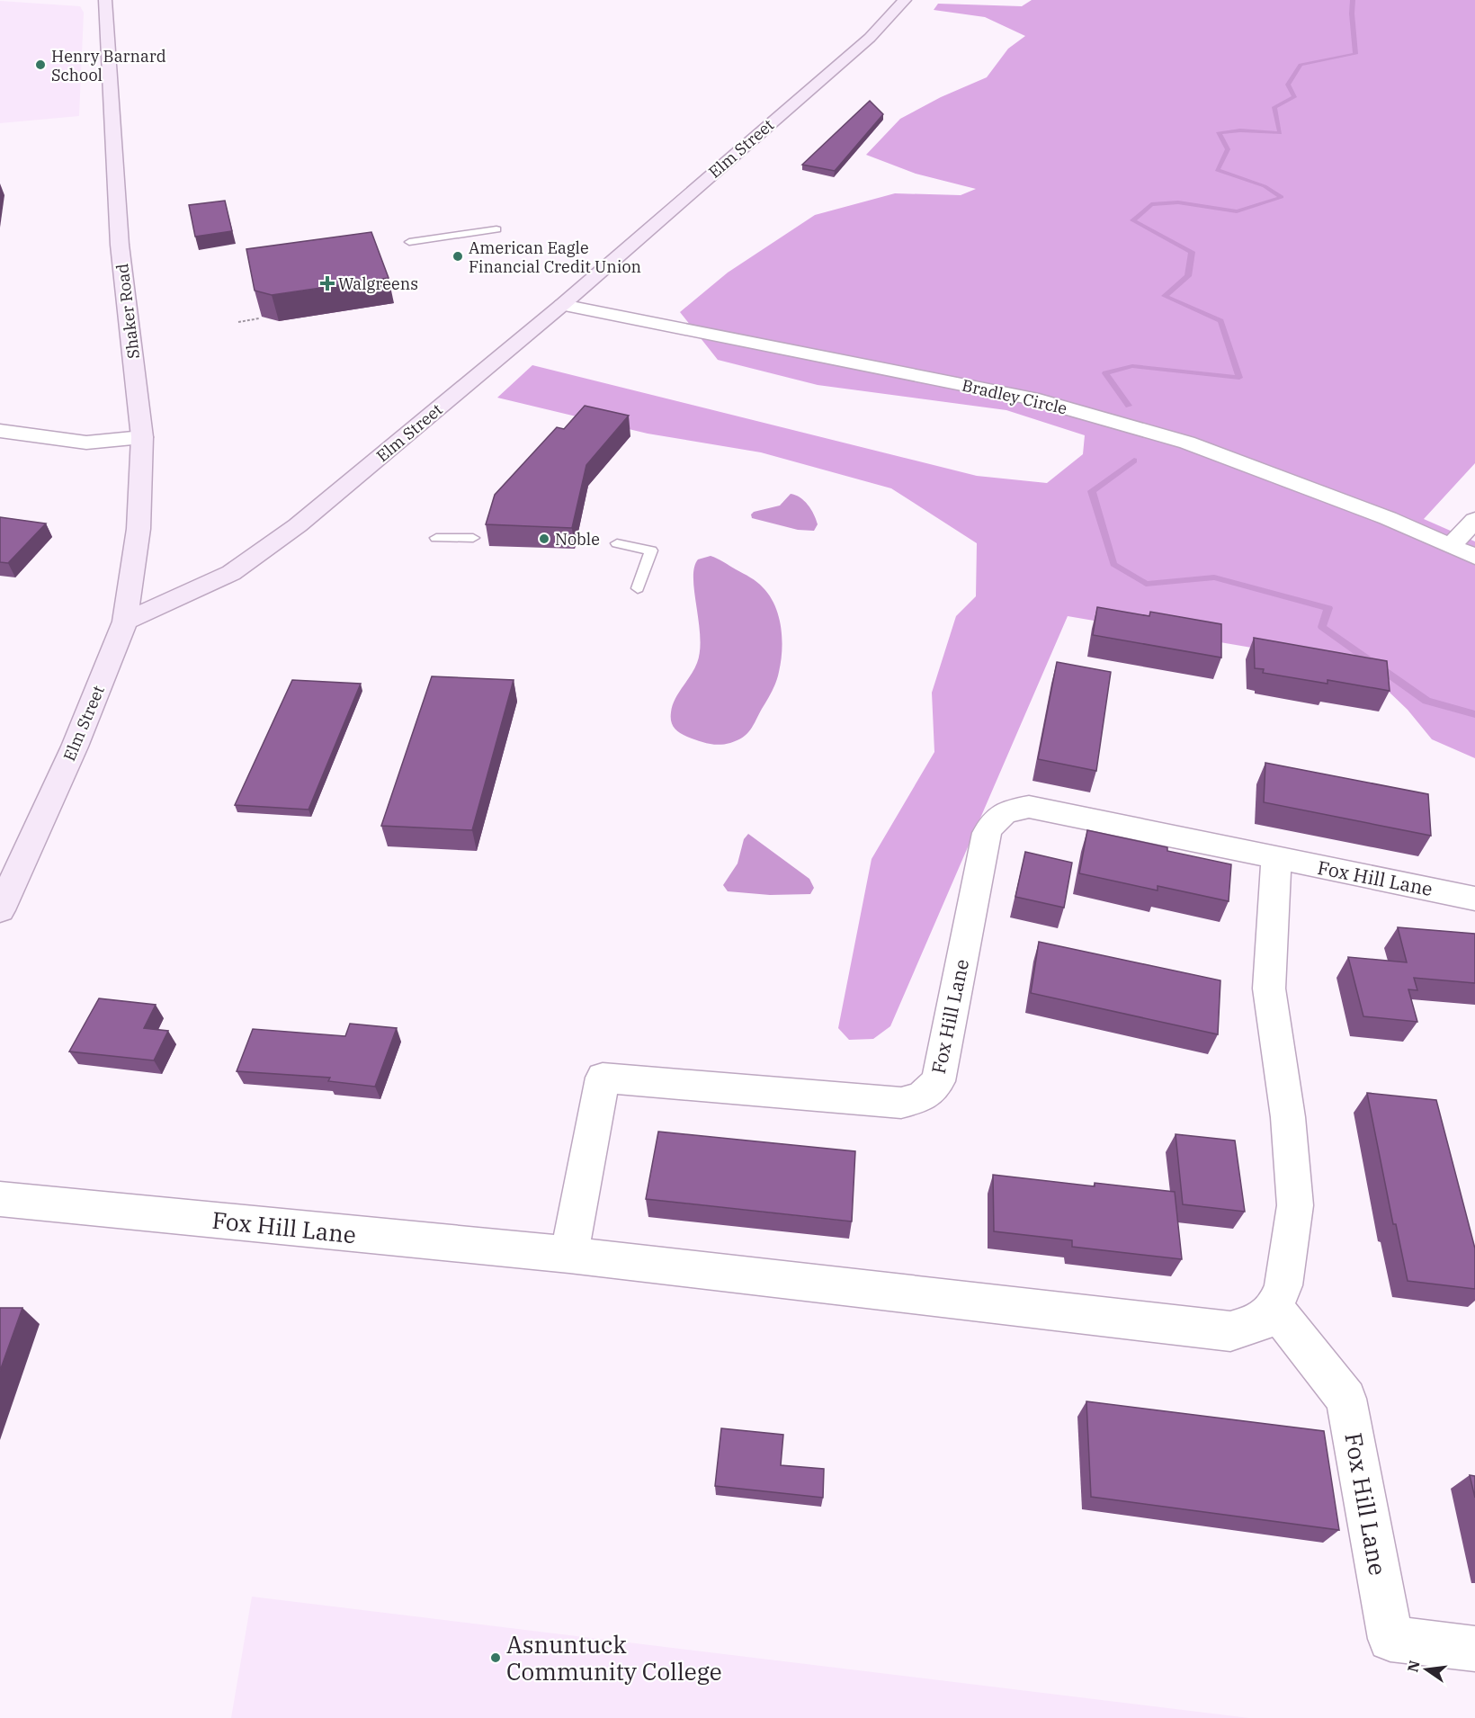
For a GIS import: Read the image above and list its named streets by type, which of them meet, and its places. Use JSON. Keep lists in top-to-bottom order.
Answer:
{
  "streets": {
    "main road": ["Elm Street", "Shaker Road"],
    "street": ["Bradley Circle", "Fox Hill Lane"]
  },
  "crossings": [
    ["Elm Street", "Shaker Road"],
    ["Elm Street", "Bradley Circle"]
  ],
  "places": {
    "other": [
      "Henry Barnard School",
      "American Eagle Financial Credit Union",
      "Noble",
      "Asnuntuck Community College"
    ],
    "health": ["Walgreens"]
  },
  "north": "left"
}
